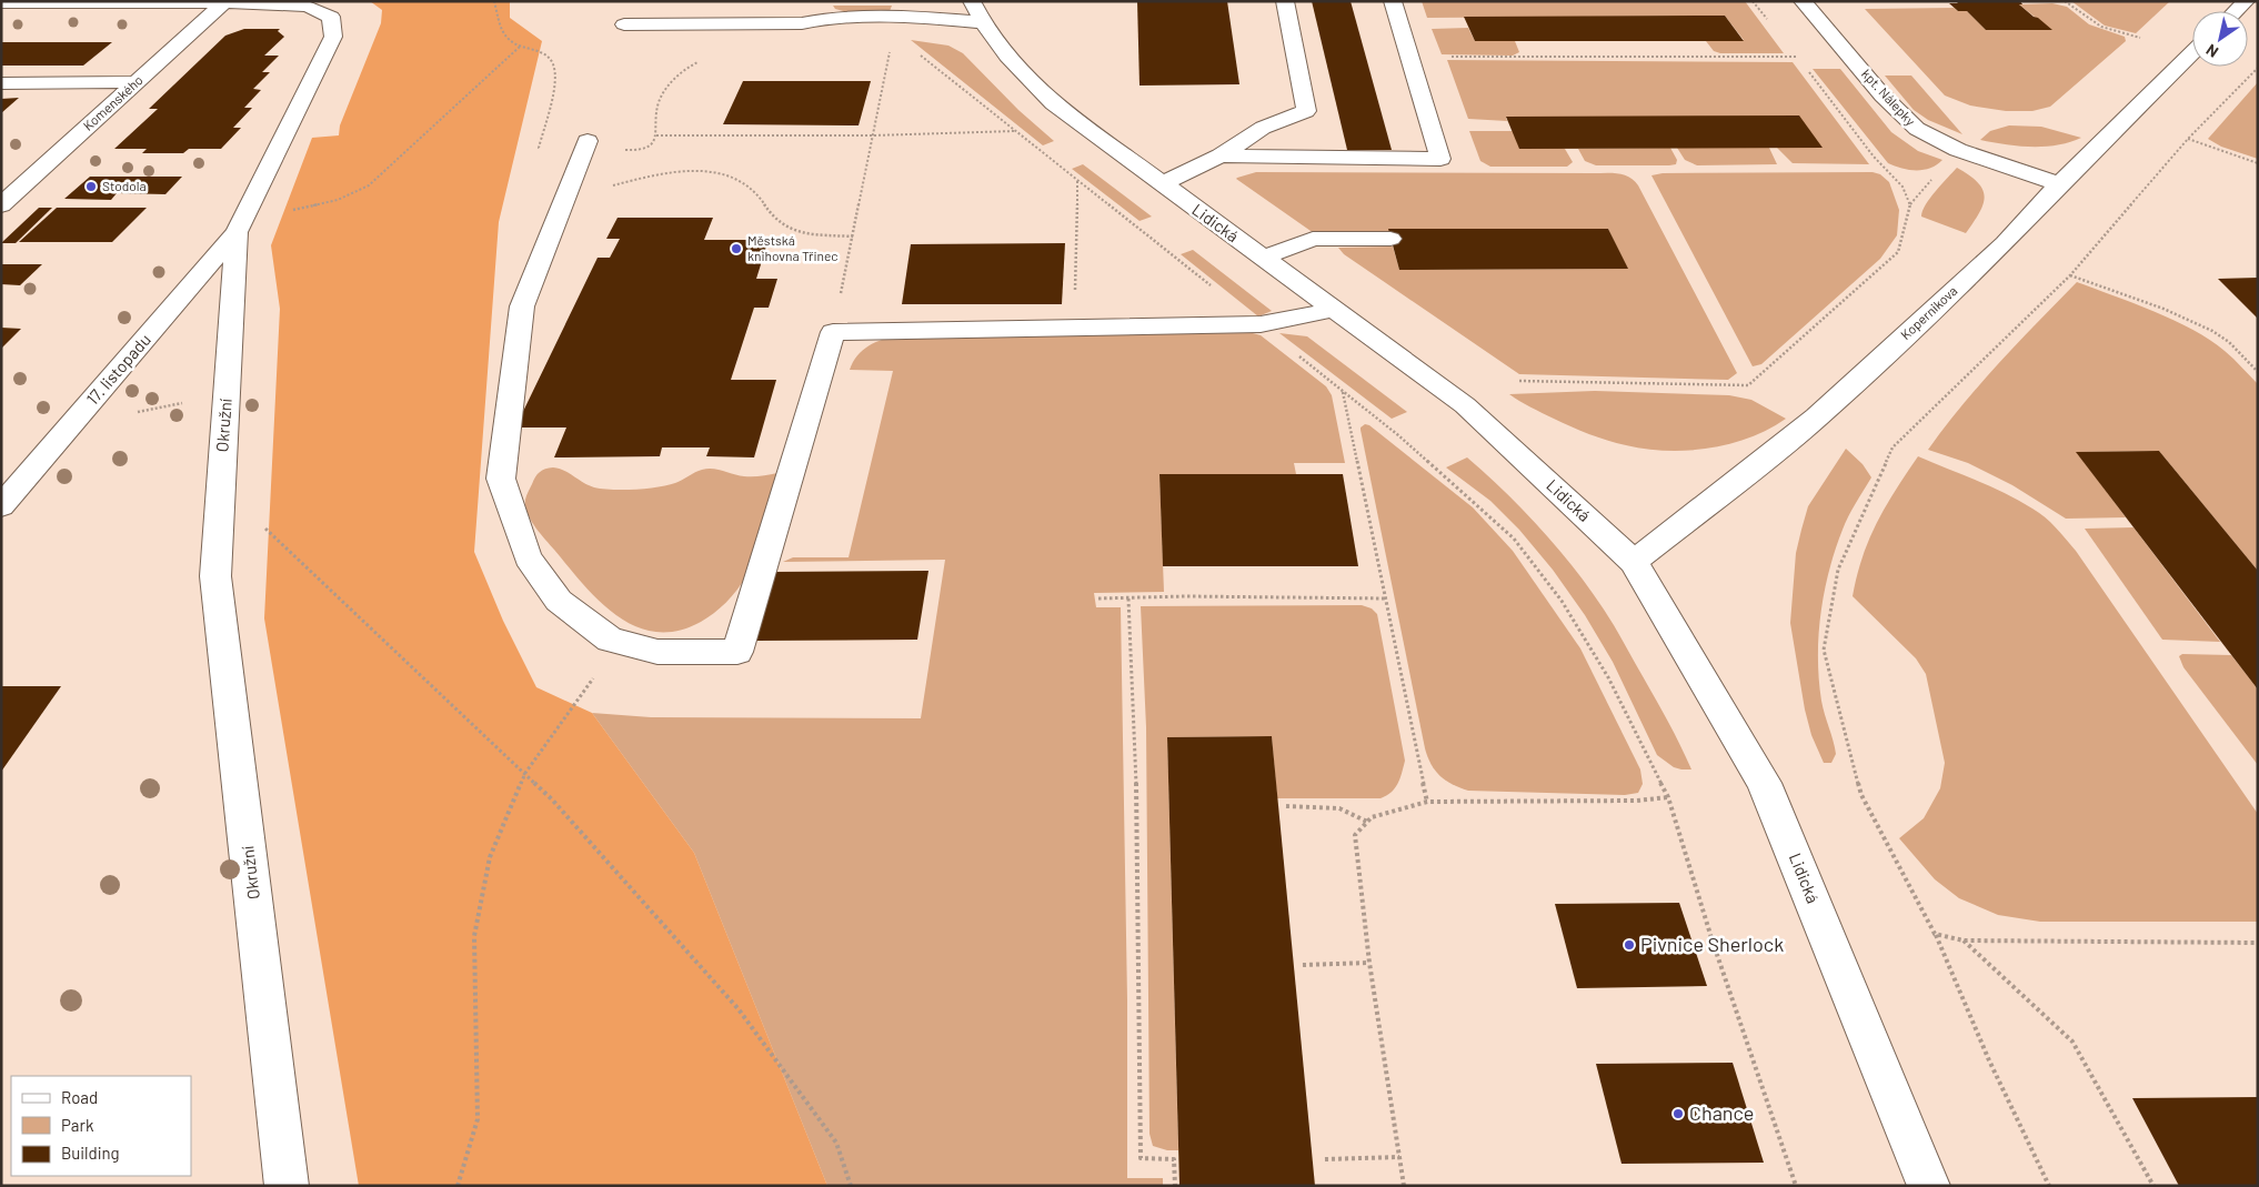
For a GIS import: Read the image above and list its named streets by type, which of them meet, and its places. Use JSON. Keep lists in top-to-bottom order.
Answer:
{
  "streets": {
    "street": [
      "kpt. Nálepky",
      "Komenského",
      "Lidická",
      "Kopernikova",
      "17. listopadu",
      "Okružní"
    ]
  },
  "crossings": [
    ["kpt. Nálepky", "Kopernikova"],
    ["Komenského", "Okružní"],
    ["Lidická", "Kopernikova"],
    ["17. listopadu", "Okružní"]
  ],
  "places": [
    "Stodola",
    "Městská knihovna Třinec",
    "Pivnice Sherlock",
    "Chance"
  ],
  "legend": ["Road", "Park", "Building"],
  "north": "bottom left"
}
